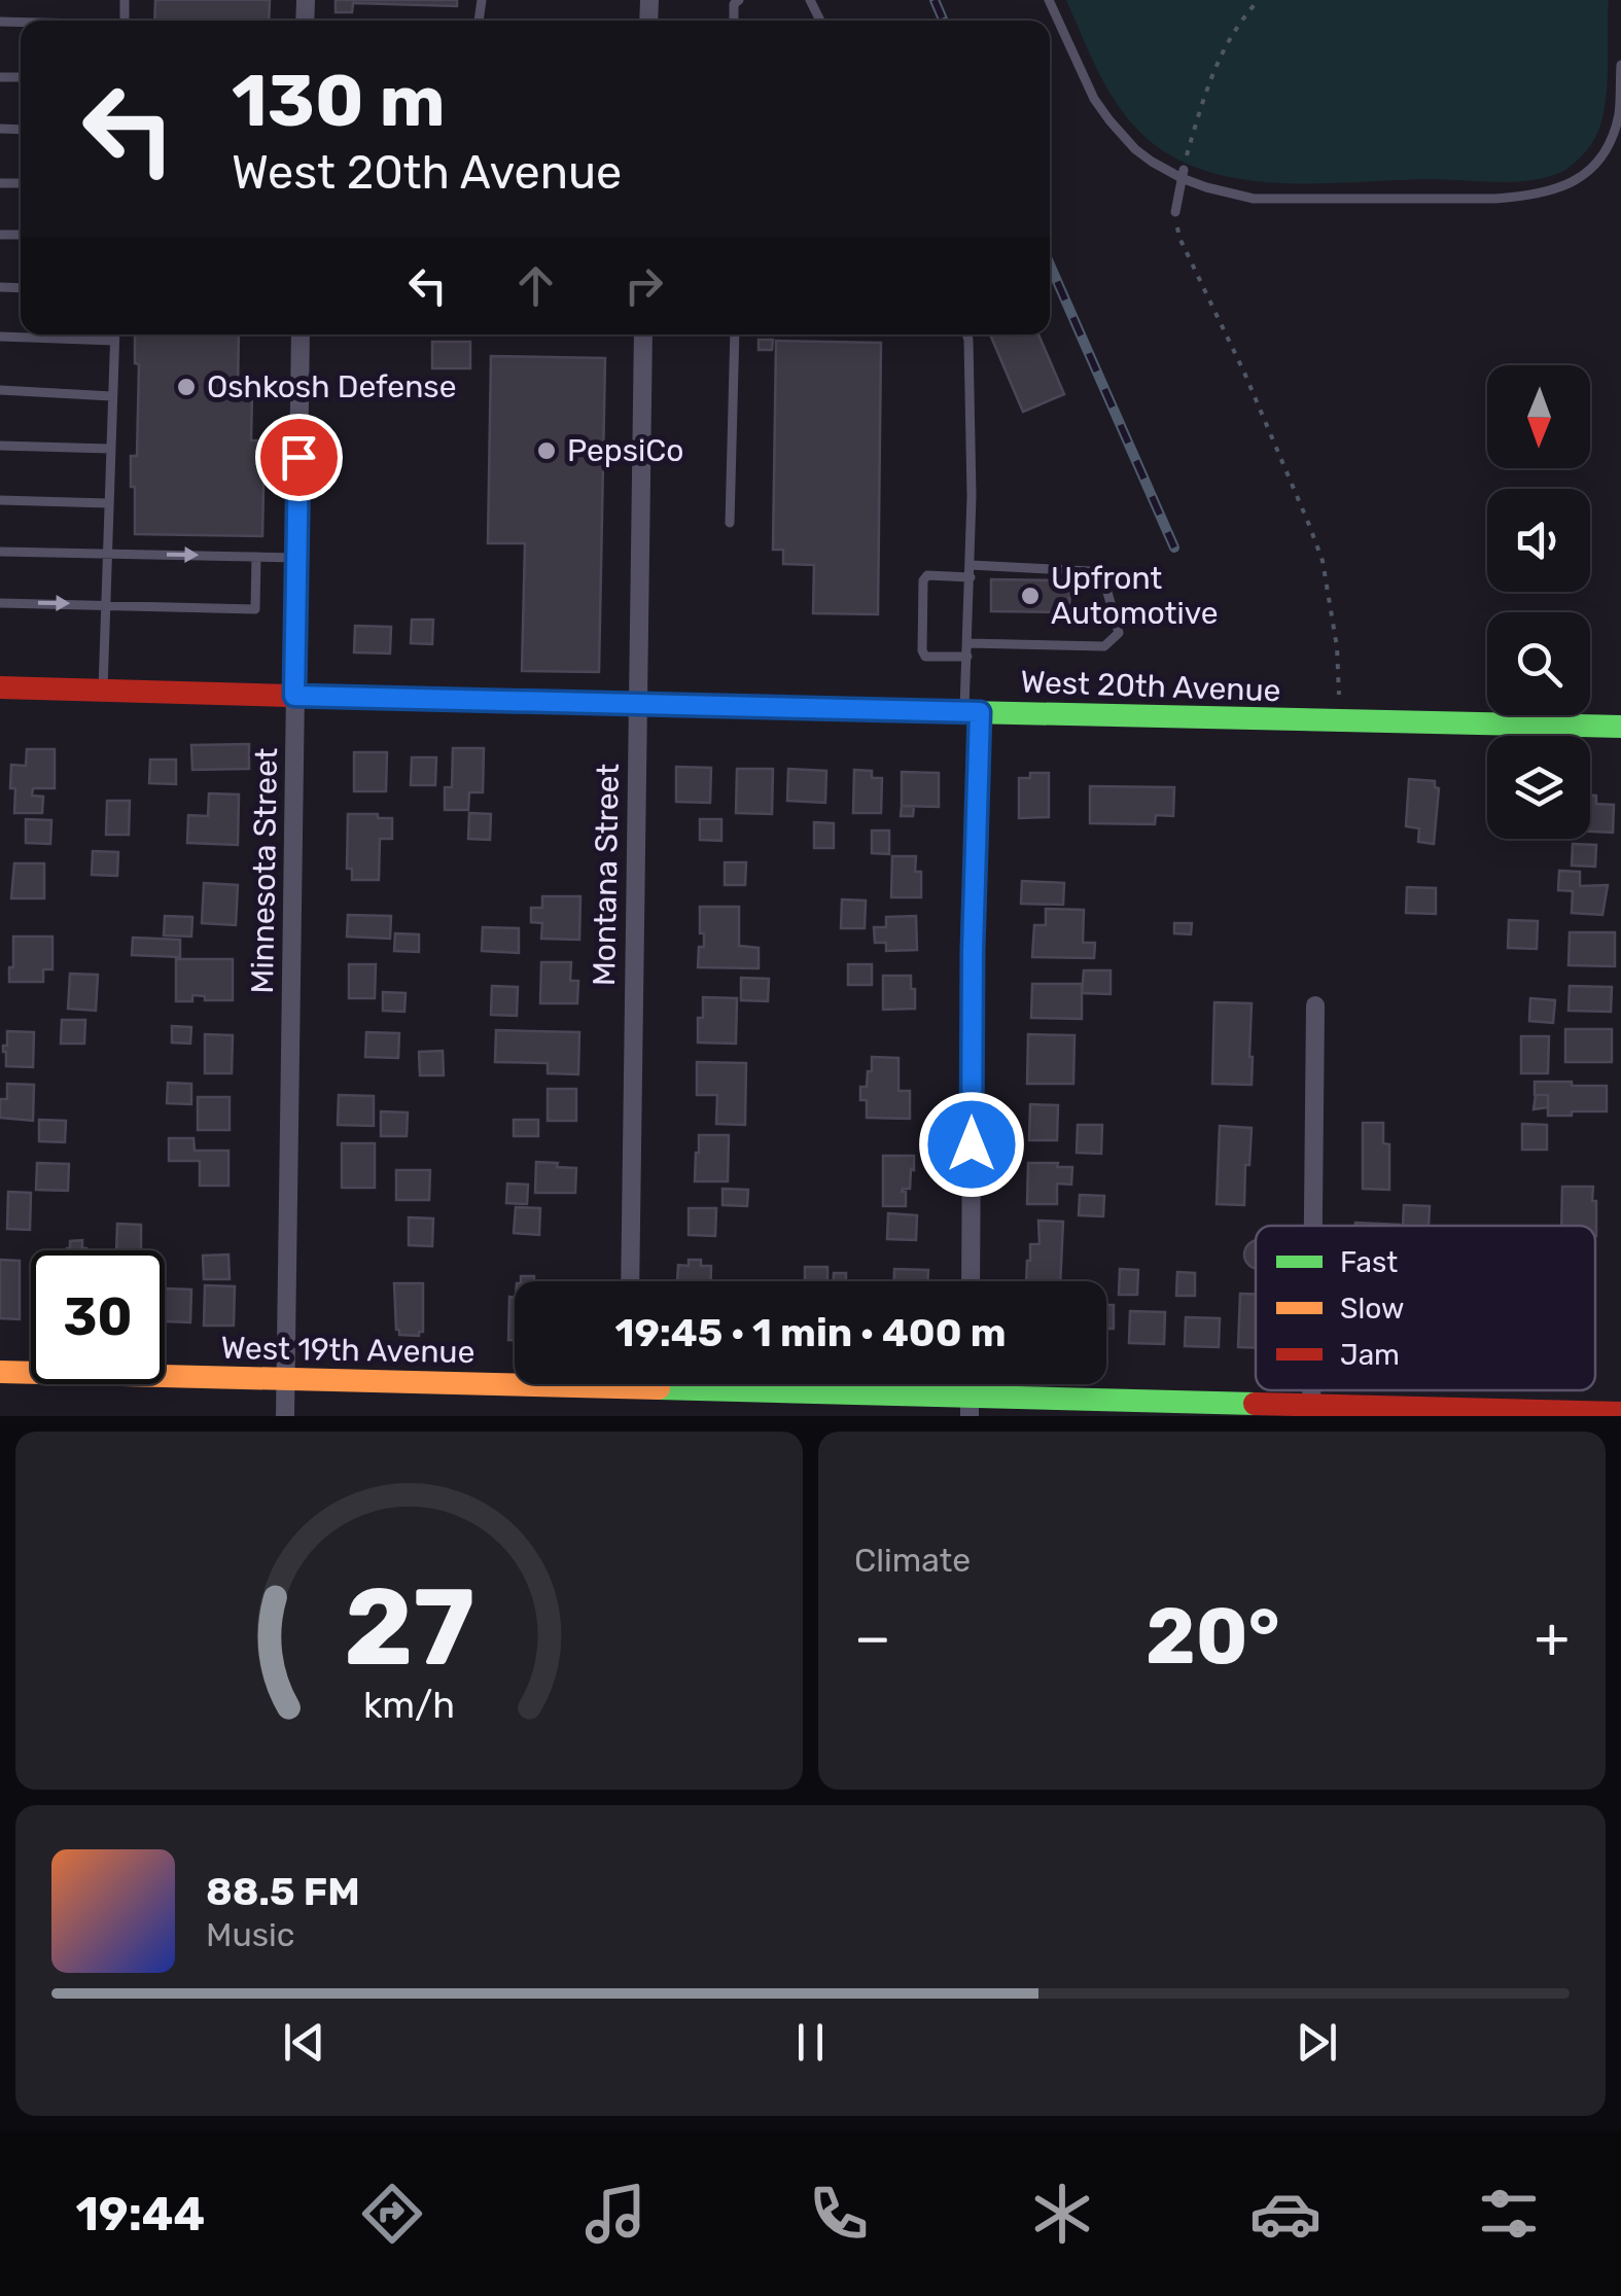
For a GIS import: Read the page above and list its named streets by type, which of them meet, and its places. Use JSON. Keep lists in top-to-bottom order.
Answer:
{
  "streets": {
    "street": [
      "West 20th Avenue",
      "Minnesota Street",
      "Montana Street",
      "West 19th Avenue"
    ]
  },
  "crossings": [
    ["West 20th Avenue", "Minnesota Street"],
    ["West 20th Avenue", "Montana Street"],
    ["Minnesota Street", "West 19th Avenue"]
  ],
  "places": ["Oshkosh Defense", "PepsiCo", "Upfront Automotive"],
  "legend": ["Fast", "Slow", "Jam"],
  "north": "bottom",
  "page": {
    "turn": ["130 m", "West 20th Avenue"],
    "limit": "30",
    "trip": "19:45 · 1 min · 400 m",
    "tile": "Climate",
    "heat": ["−", "20°", "+"],
    "song": ["88.5 FM", "Music"],
    "tabs": "19:44",
    "gauge": ["27", "km/h"]
  }
}
